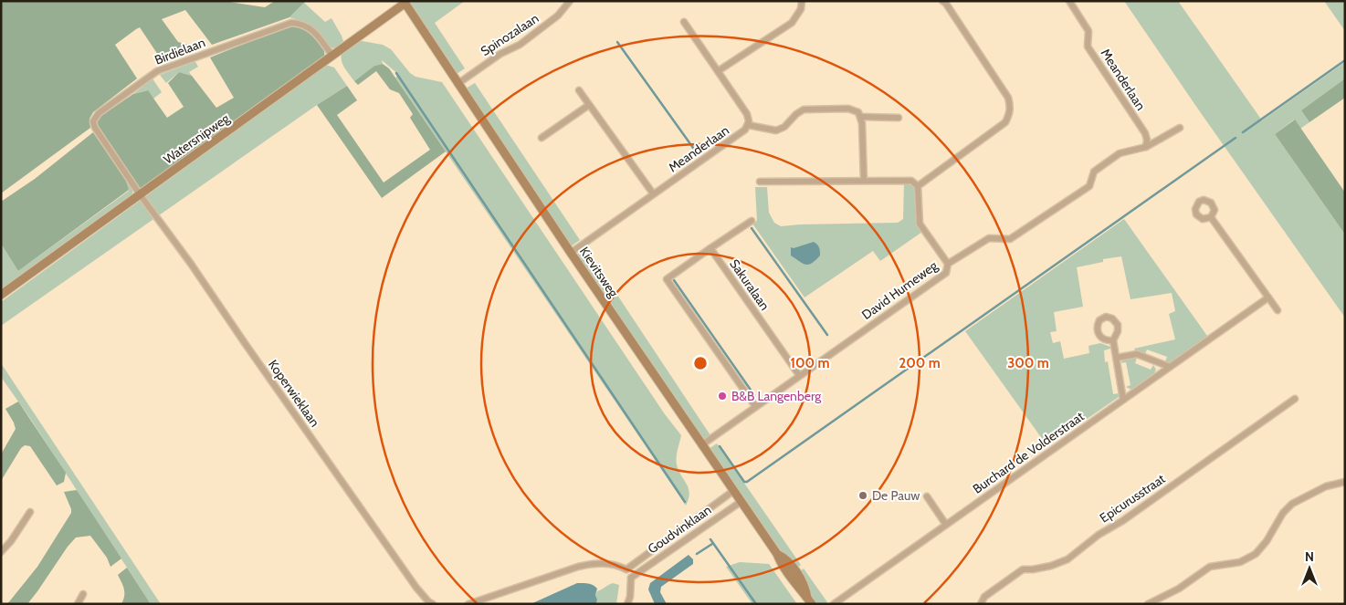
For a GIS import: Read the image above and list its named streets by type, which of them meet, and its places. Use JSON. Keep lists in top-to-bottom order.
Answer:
{
  "streets": {
    "street": [
      "Spinozalaan",
      "Birdielaan",
      "Meanderlaan",
      "Watersnipweg",
      "Kievitsweg",
      "Sakuralaan",
      "David Humeweg",
      "Koperwieklaan",
      "Burchard de Volderstraat",
      "Epicurusstraat",
      "Goudvinklaan"
    ]
  },
  "crossings": [
    ["Spinozalaan", "Kievitsweg"],
    ["Birdielaan", "Watersnipweg"],
    ["Birdielaan", "Koperwieklaan"],
    ["Meanderlaan", "Kievitsweg"],
    ["Meanderlaan", "David Humeweg"],
    ["Watersnipweg", "Kievitsweg"],
    ["Watersnipweg", "Koperwieklaan"],
    ["Kievitsweg", "David Humeweg"],
    ["Kievitsweg", "Goudvinklaan"],
    ["Sakuralaan", "David Humeweg"]
  ],
  "places": ["B&B Langenberg", "De Pauw"],
  "north": "top",
  "rings": ["100 m", "200 m", "300 m"]
}
